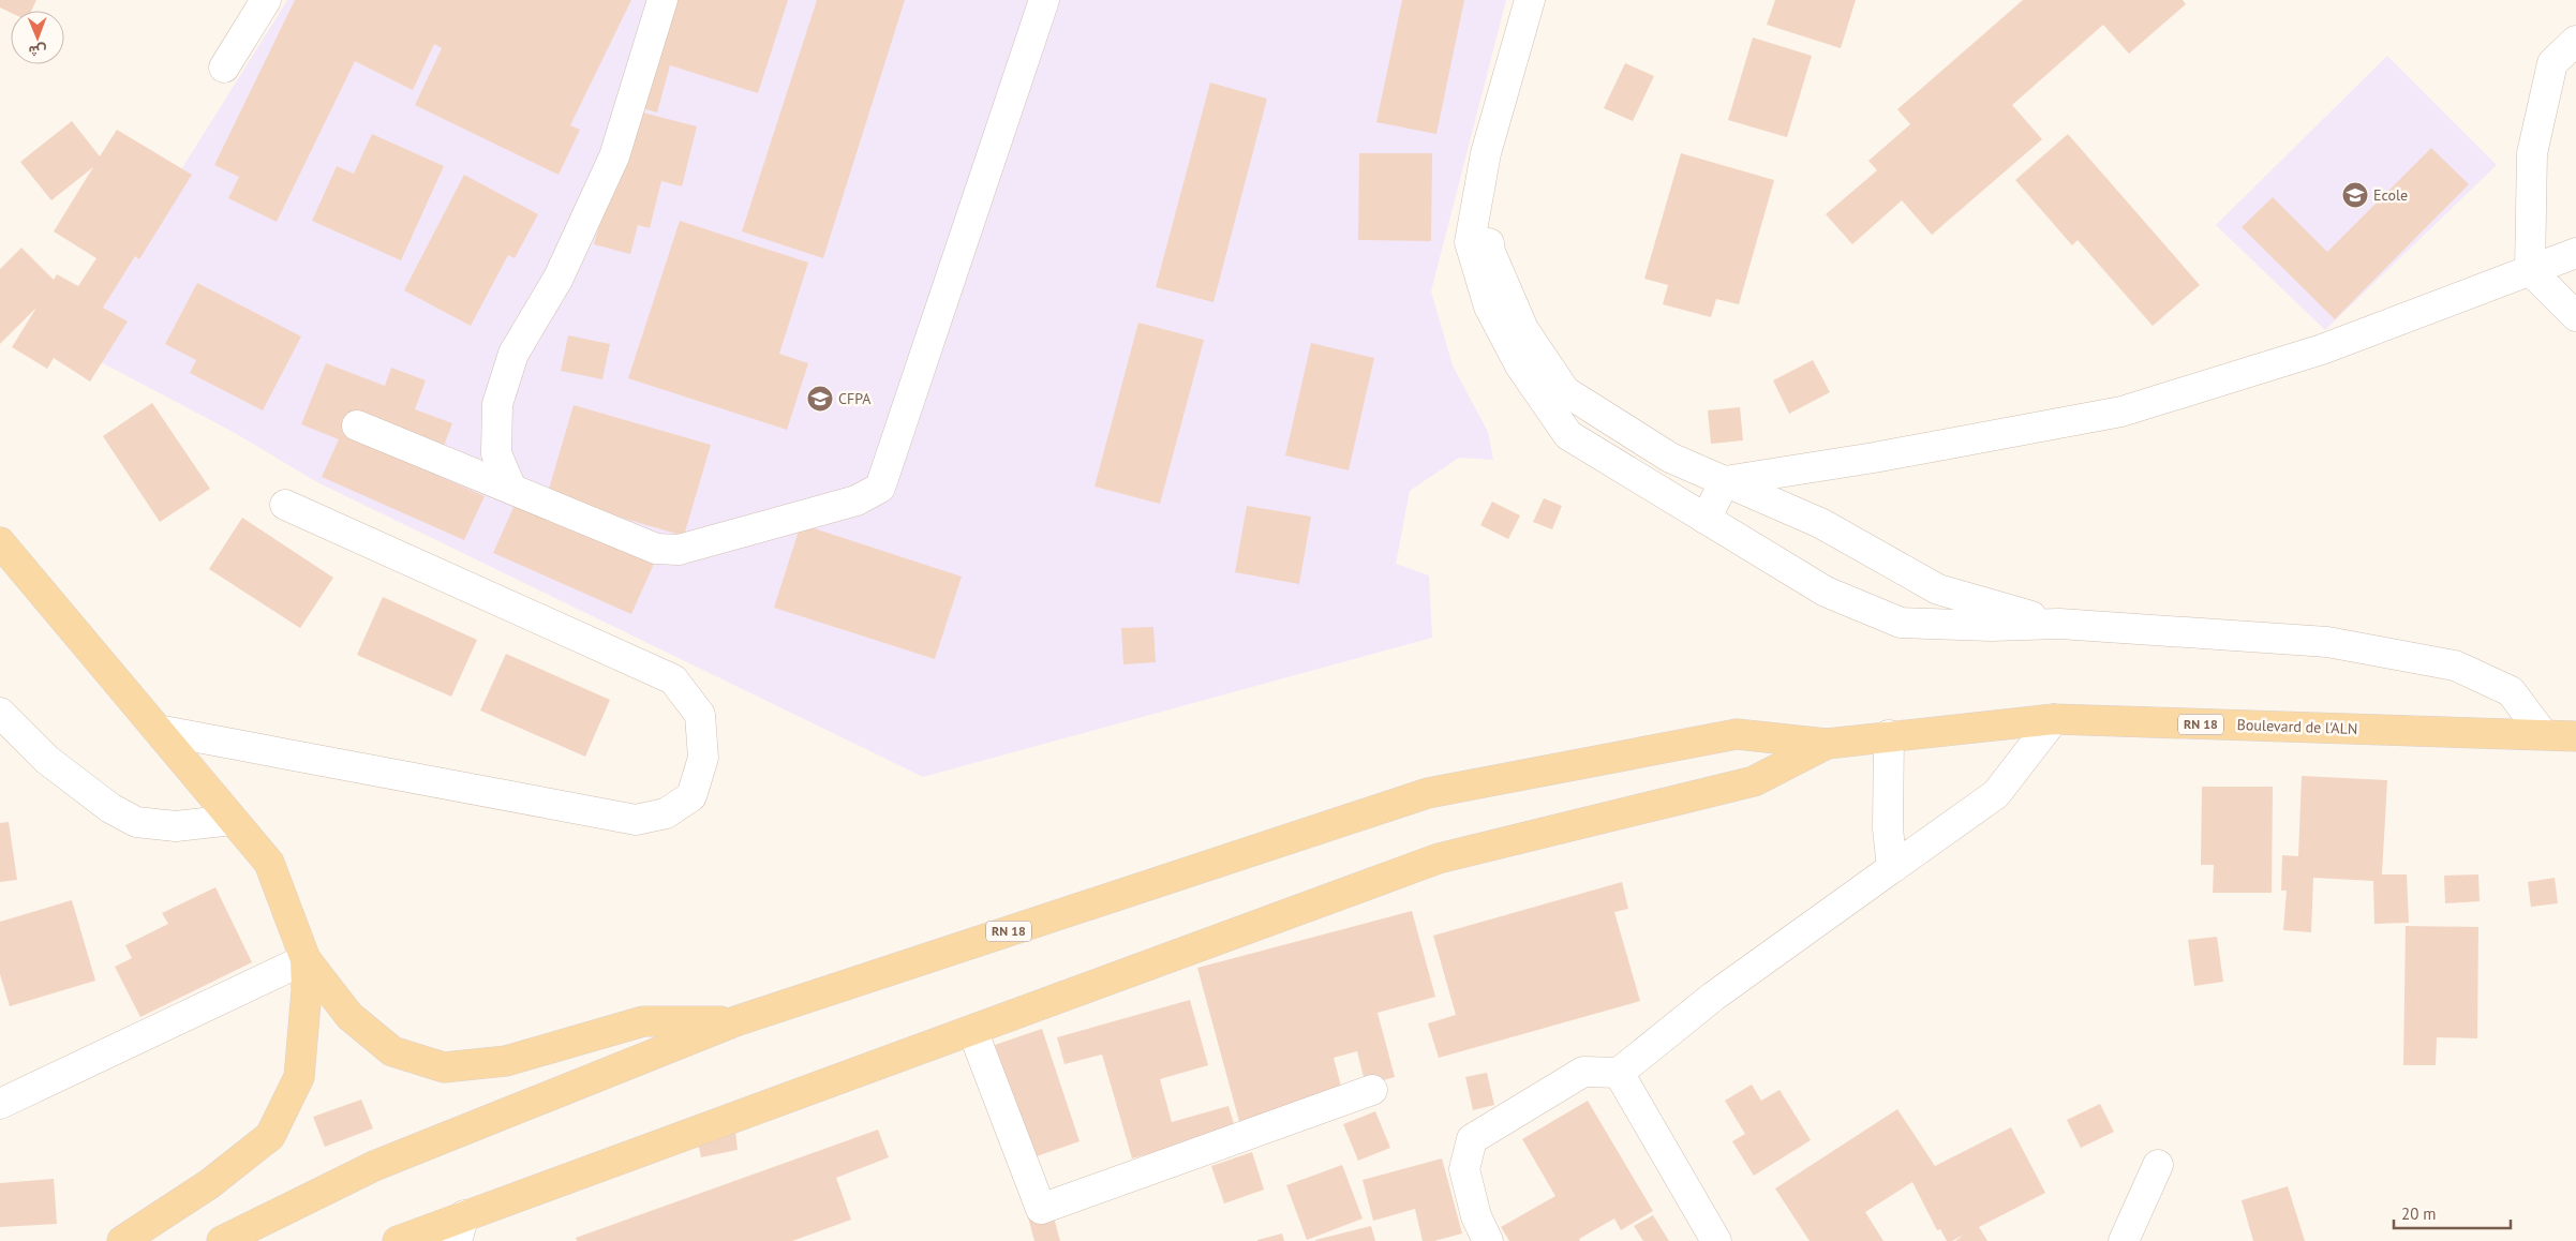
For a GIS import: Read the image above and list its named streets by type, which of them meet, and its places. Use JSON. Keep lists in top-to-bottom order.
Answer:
{
  "streets": {
    "main road": ["RN 18", "Boulevard de l'ALN"]
  },
  "crossings": [
    ["RN 18", "Boulevard de l'ALN"]
  ],
  "places": {
    "school or university": ["Ecole", "CFPA"]
  },
  "scale_bar": "20 m",
  "north": "bottom"
}
